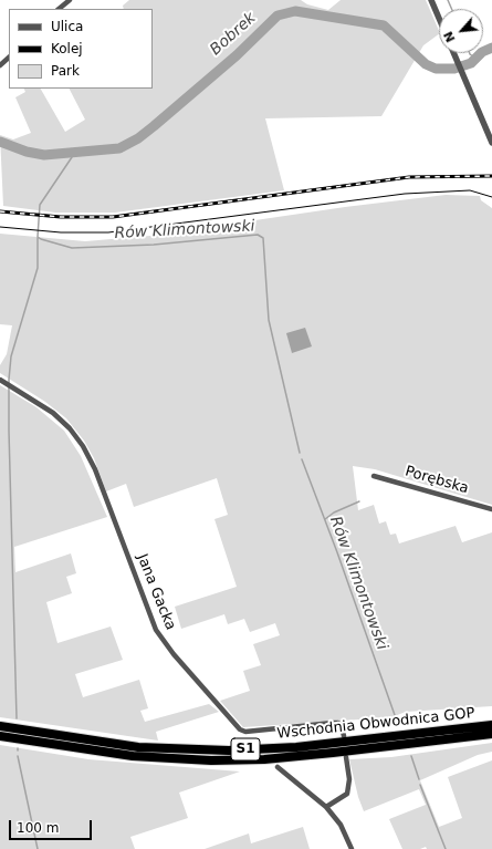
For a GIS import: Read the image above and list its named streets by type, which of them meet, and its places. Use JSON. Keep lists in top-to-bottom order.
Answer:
{
  "streets": {
    "highway": ["Wschodnia Obwodnica GOP", "S1"],
    "street": ["Porębska", "Jana Gacka"]
  },
  "water": ["Bobrek", "Rów Klimontowski"],
  "legend": ["Ulica", "Kolej", "Park"],
  "scale_bar": "100 m",
  "north": "bottom left"
}
